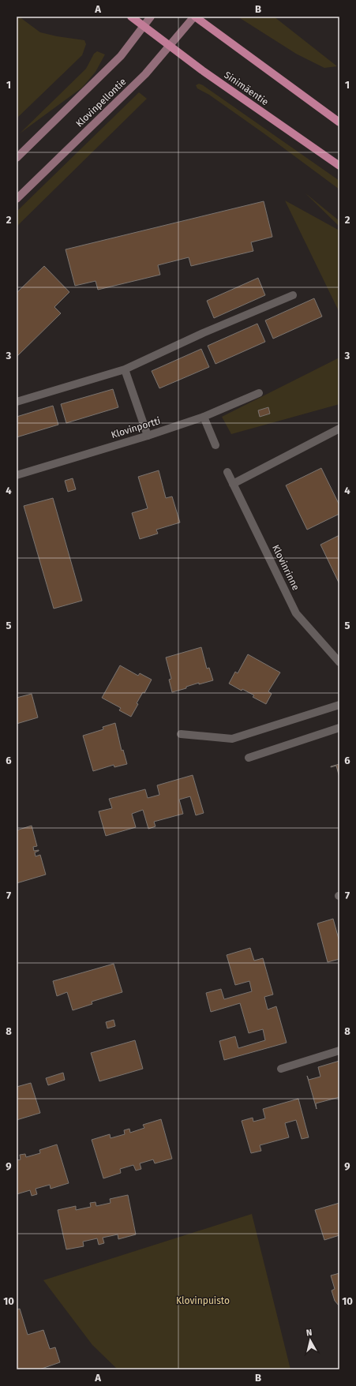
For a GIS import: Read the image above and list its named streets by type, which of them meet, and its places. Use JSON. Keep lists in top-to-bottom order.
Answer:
{
  "streets": {
    "main road": ["Sinimäentie", "Klovinpellontie"],
    "street": ["Klovinportti", "Klovinrinne"]
  },
  "crossings": [
    ["Sinimäentie", "Klovinpellontie"]
  ],
  "parks": ["Klovinpuisto"],
  "north": "top",
  "grid": {
    "columns": ["A", "B"],
    "rows": [
      "1",
      "2",
      "3",
      "4",
      "5",
      "6",
      "7",
      "8",
      "9",
      "10"
    ]
  }
}
